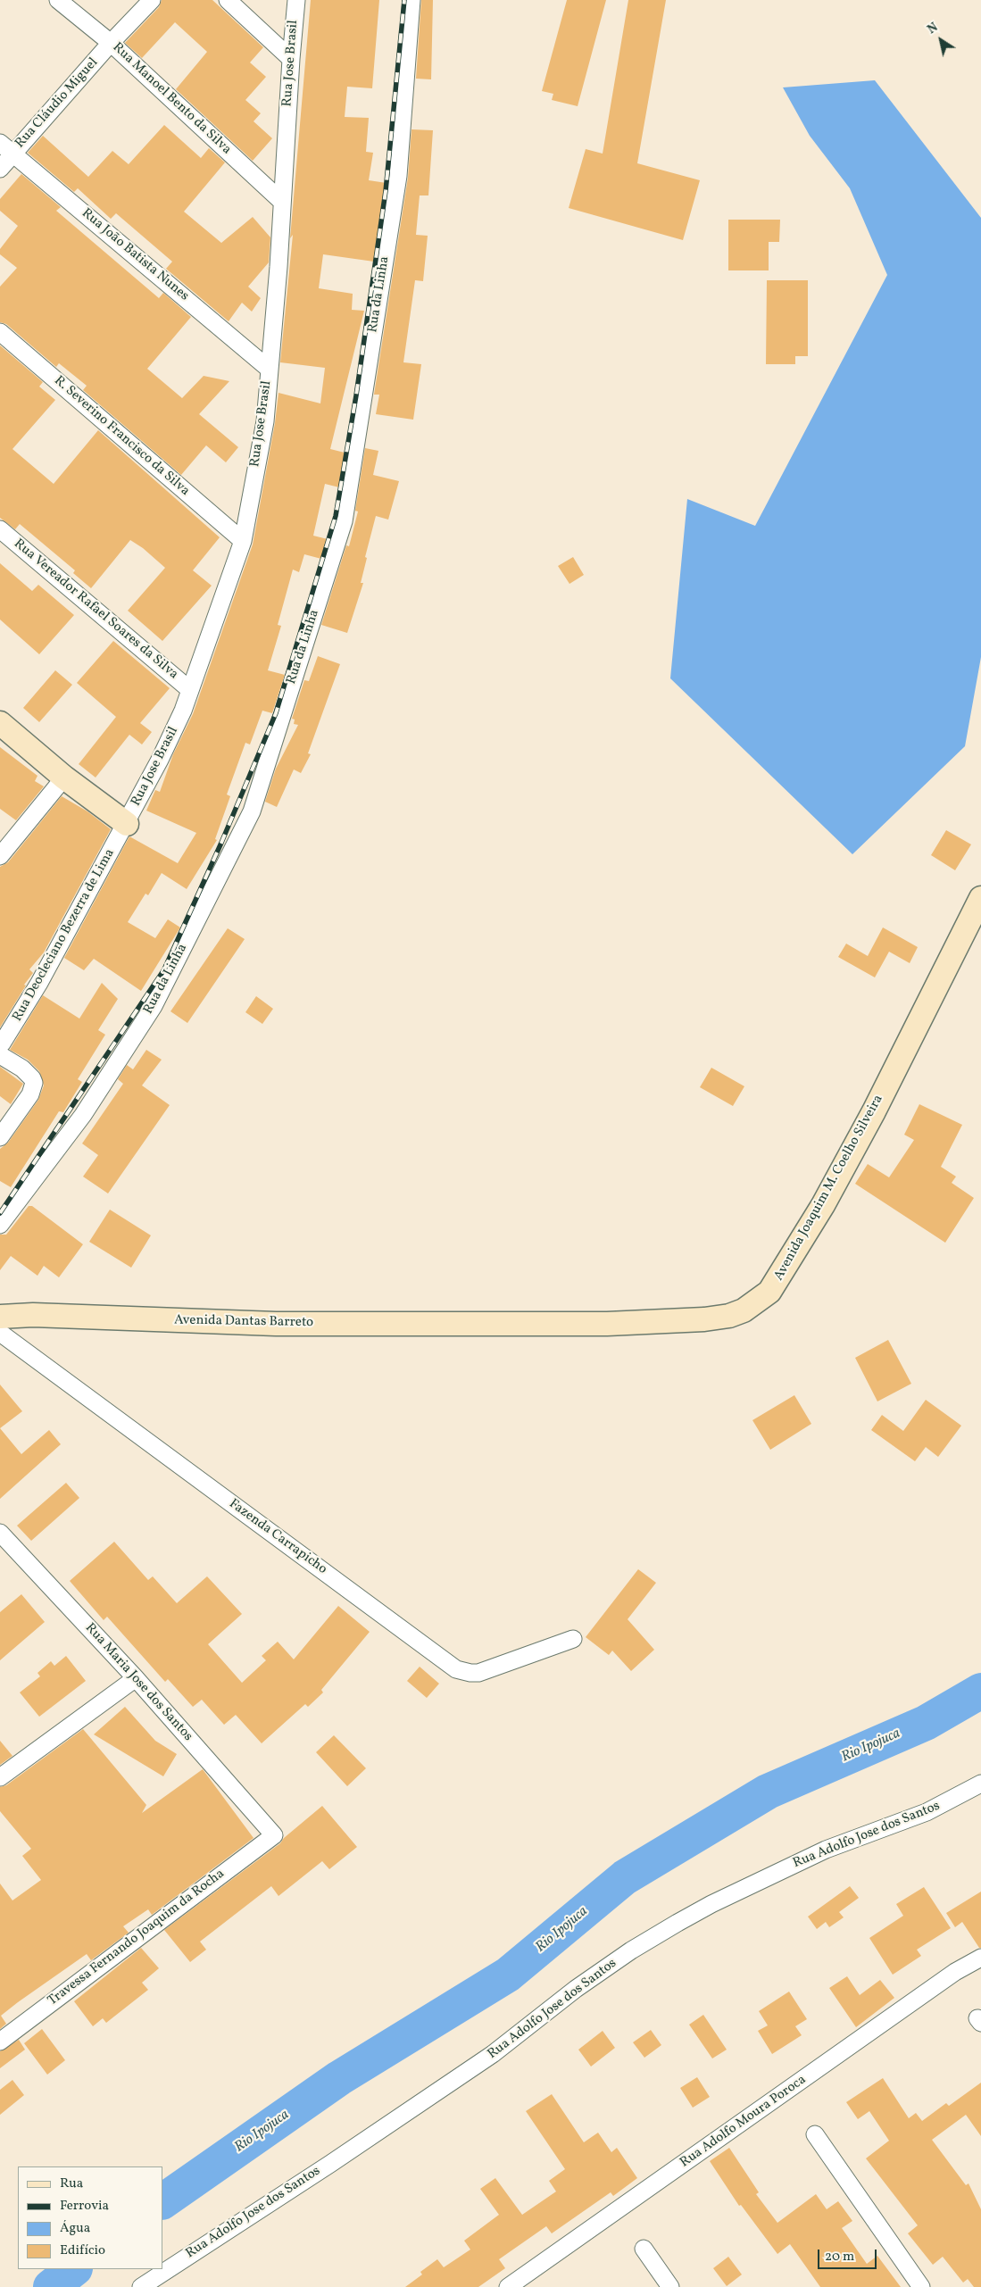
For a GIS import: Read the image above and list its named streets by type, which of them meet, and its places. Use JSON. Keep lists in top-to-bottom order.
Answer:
{
  "streets": {
    "main road": ["Avenida Joaquim M. Coelho Silveira", "Avenida Dantas Barreto"],
    "street": [
      "Rua Jose Brasil",
      "Rua Manoel Bento da Silva",
      "Rua Cláudio Miguel",
      "Rua João Batista Nunes",
      "Rua da Linha",
      "R. Severino Francisco da Silva",
      "Rua Vereador Rafael Soares da Silva",
      "Rua Deocleciano Bezerra de Lima",
      "Fazenda Carrapicho",
      "Rua Maria Jose dos Santos",
      "Rua Adolfo Jose dos Santos",
      "Travessa Fernando Joaquim da Rocha",
      "Rua Adolfo Moura Poroca"
    ]
  },
  "crossings": [
    ["Rua Jose Brasil", "Rua Manoel Bento da Silva"],
    ["Rua Jose Brasil", "Rua João Batista Nunes"],
    ["Rua Jose Brasil", "R. Severino Francisco da Silva"],
    ["Rua Jose Brasil", "Rua Vereador Rafael Soares da Silva"],
    ["Rua Jose Brasil", "Rua Deocleciano Bezerra de Lima"],
    ["Rua Manoel Bento da Silva", "Rua Cláudio Miguel"],
    ["Rua Cláudio Miguel", "Rua João Batista Nunes"],
    ["Avenida Joaquim M. Coelho Silveira", "Avenida Dantas Barreto"],
    ["Rua Maria Jose dos Santos", "Travessa Fernando Joaquim da Rocha"]
  ],
  "water": ["Rio Ipojuca"],
  "legend": [
    "Rua",
    "Ferrovia",
    "Água",
    "Edifício"
  ],
  "scale_bar": "20 m",
  "north": "top left"
}
